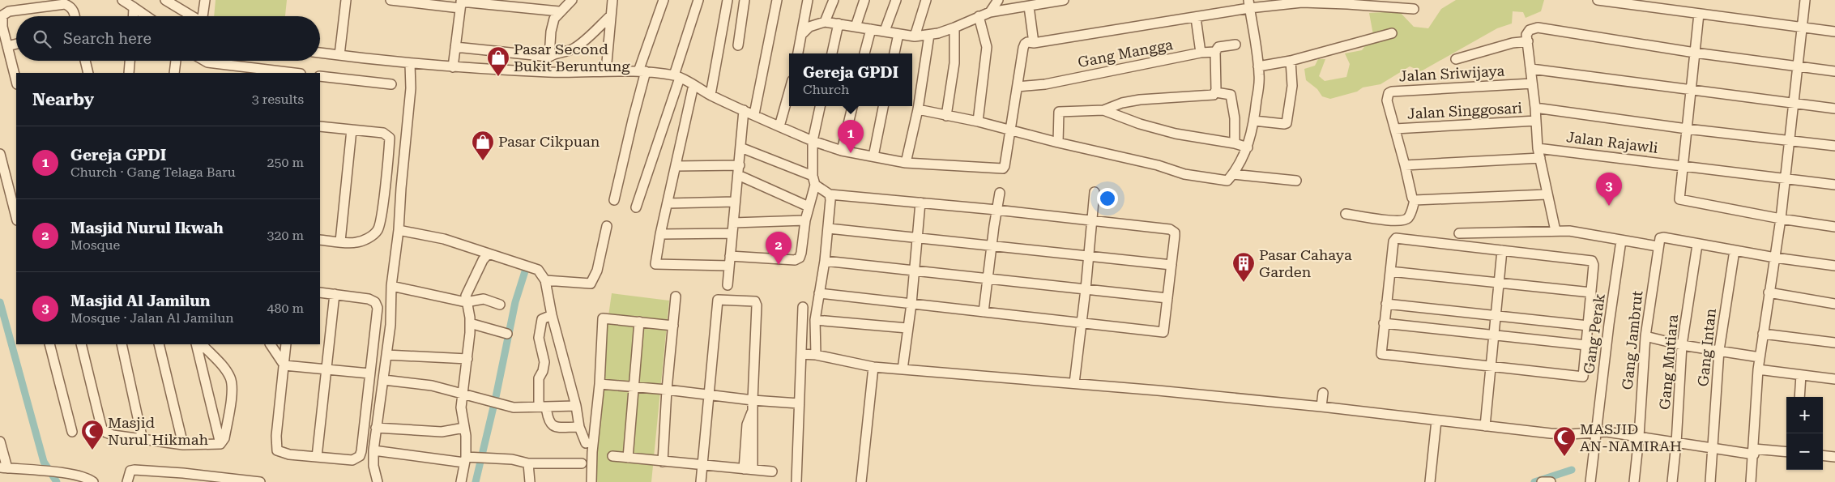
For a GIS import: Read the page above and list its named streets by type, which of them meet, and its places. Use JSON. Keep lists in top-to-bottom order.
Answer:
{
  "streets": {
    "street": [
      "Gang Mangga",
      "Jalan Sriwijaya",
      "Jalan Singgosari",
      "Jalan Rajawli",
      "Gang Perak",
      "Gang Jambrut",
      "Gang Intan",
      "Gang Mutiara"
    ]
  },
  "crossings": [
    ["Jalan Sriwijaya", "Jalan Singgosari"]
  ],
  "places": {
    "shop": ["Pasar Second Bukit Beruntung", "Pasar Cikpuan"],
    "building": ["Pasar Cahaya Garden"],
    "mosque": ["Masjid Nurul Hikmah", "MASJID AN-NAMIRAH"]
  },
  "page": {
    "search": "Search here",
    "popup": ["Gereja GPDI", "Church"],
    "heading": ["Nearby", "3 results"],
    "pins": ["1", "3", "2"],
    "list": [
      {
        "mark": "1",
        "name": "Gereja GPDI",
        "note": "Church · Gang Telaga Baru",
        "value": "250 m"
      },
      {
        "mark": "2",
        "name": "Masjid Nurul Ikwah",
        "note": "Mosque",
        "value": "320 m"
      },
      {
        "mark": "3",
        "name": "Masjid Al Jamilun",
        "note": "Mosque · Jalan Al Jamilun",
        "value": "480 m"
      }
    ],
    "map_buttons": ["+", "−"]
  }
}
